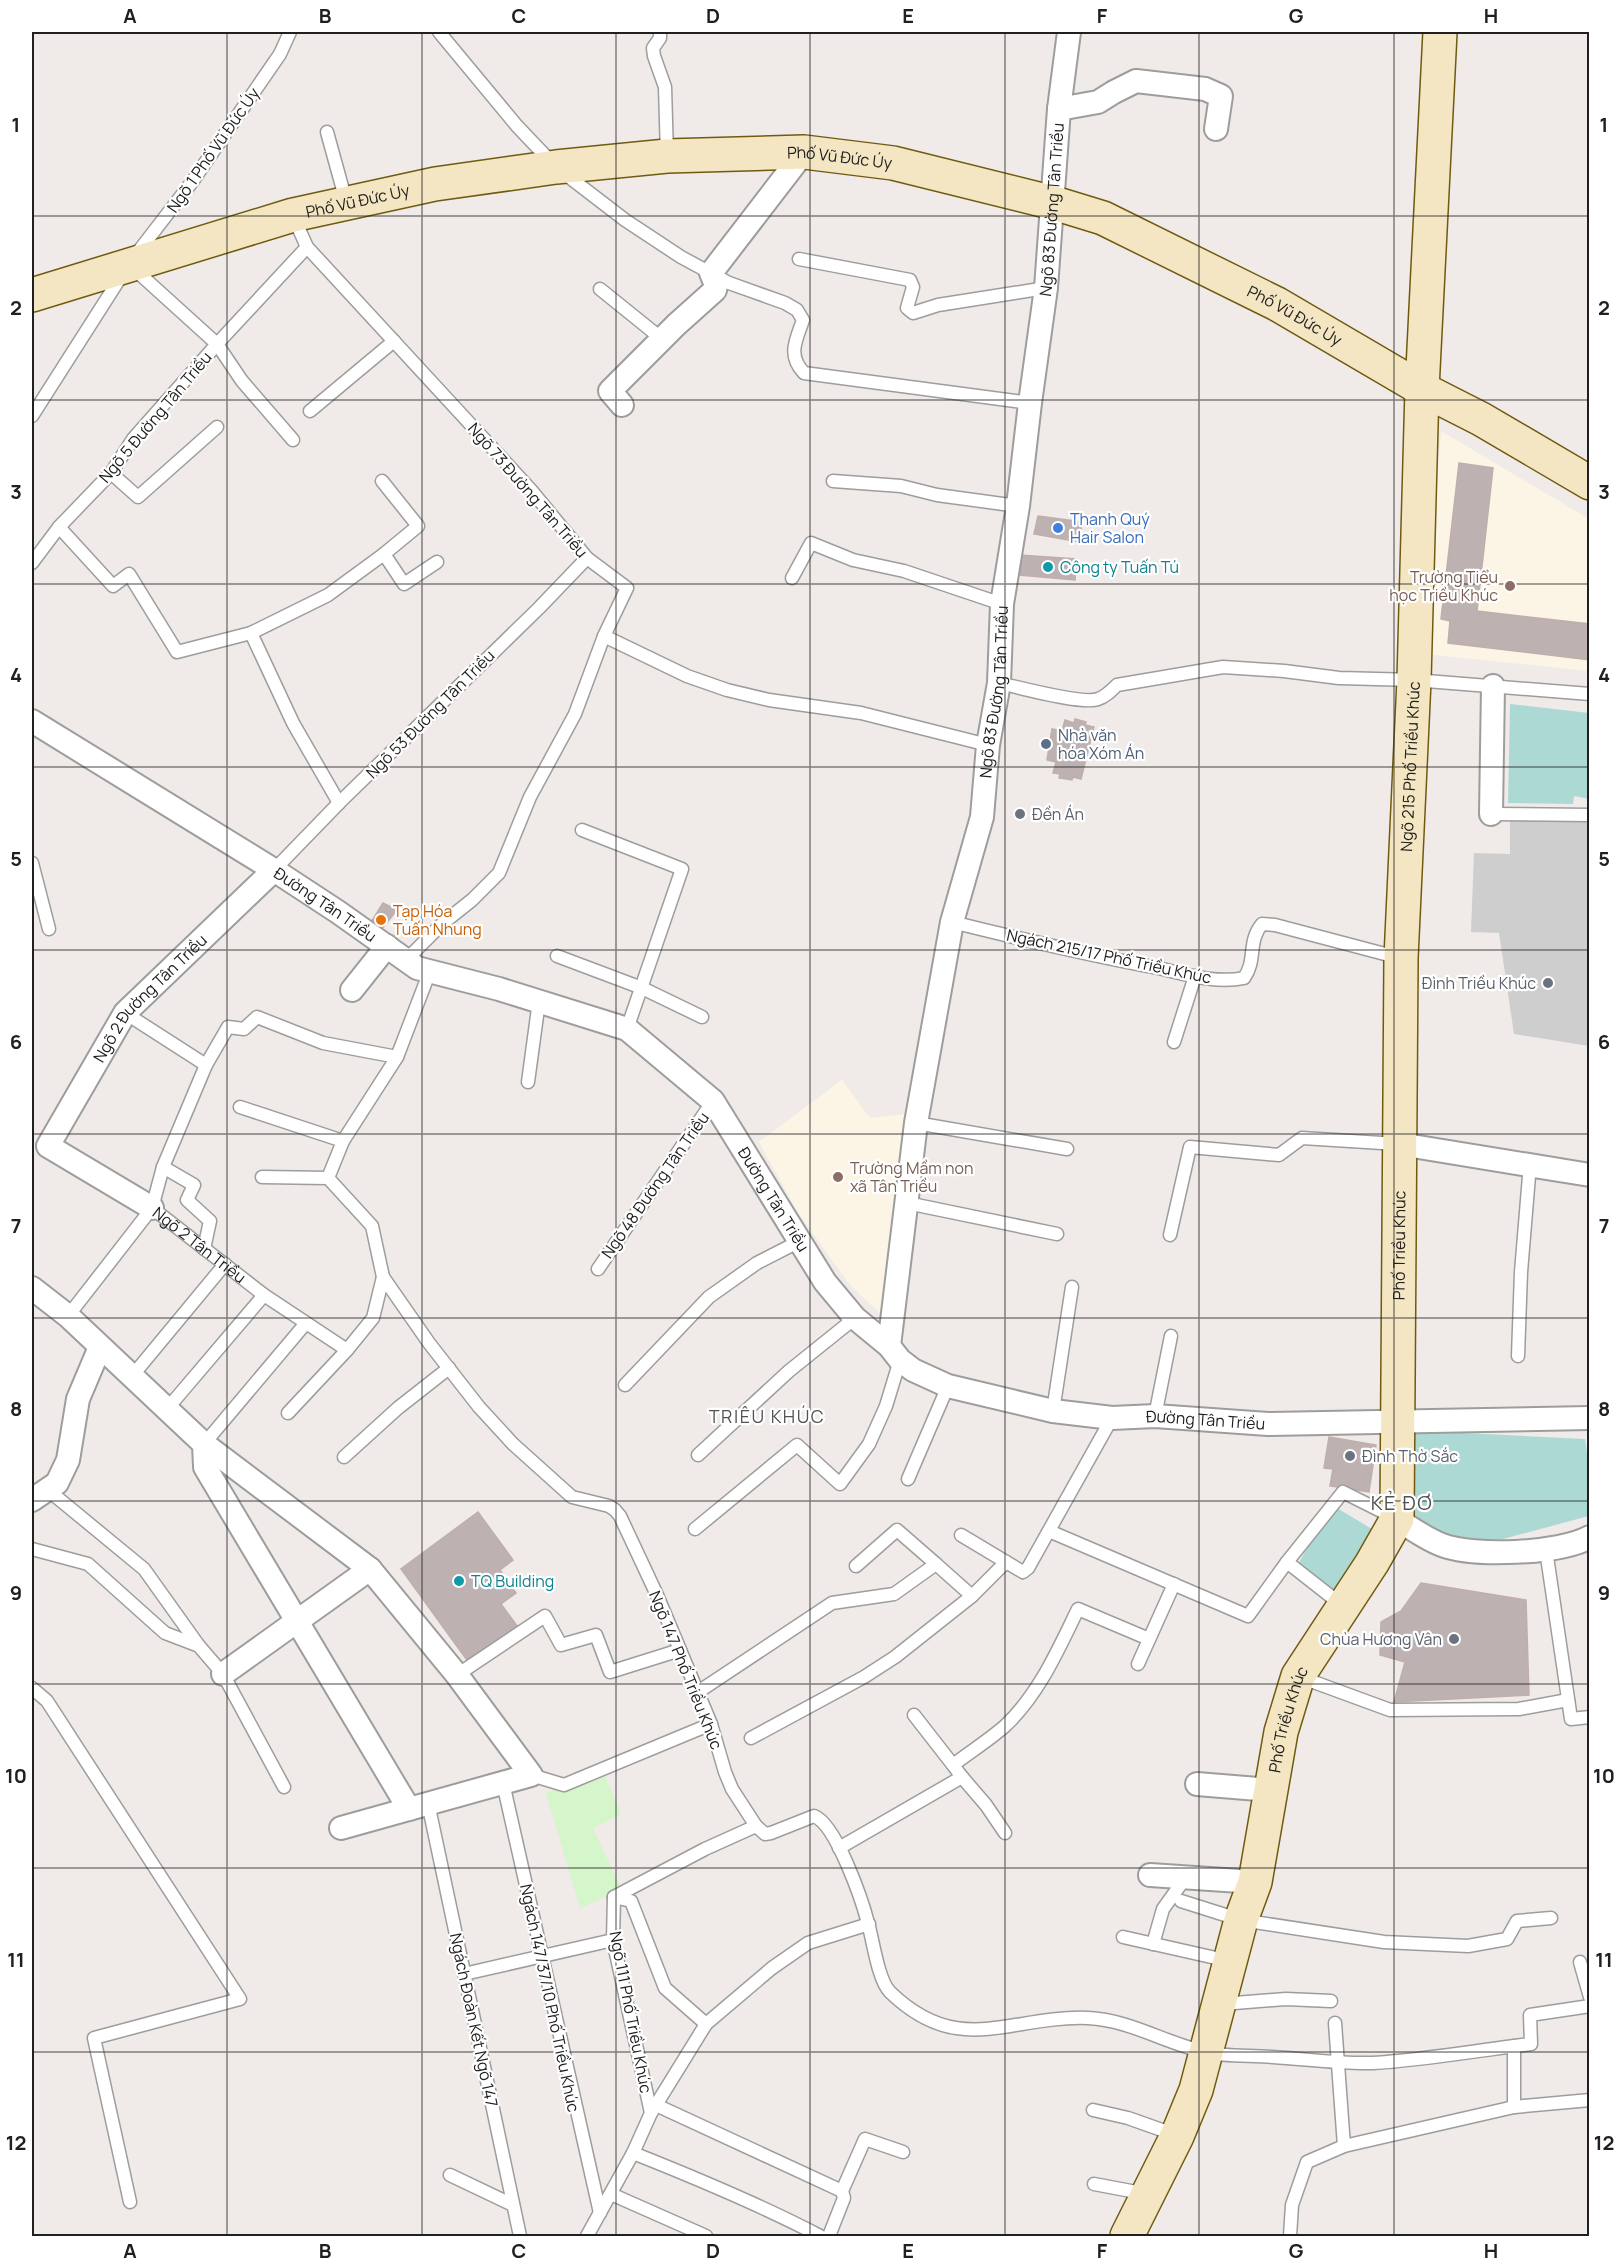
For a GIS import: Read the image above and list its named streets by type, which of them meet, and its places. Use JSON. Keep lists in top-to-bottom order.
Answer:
{
  "streets": {
    "street": [
      "Phố Vũ Đức Úy",
      "Ngõ 83 Đường Tân Triều",
      "Ngõ 215 Phố Triều Khúc",
      "Đường Tân Triều",
      "Ngõ 2 Đường Tân Triều",
      "Ngõ 2 Tân Triều",
      "Phố Triều Khúc"
    ],
    "lane": [
      "Ngõ 1 Phố Vũ Đức Úy",
      "Ngõ 5 Đường Tân Triều",
      "Ngõ 73 Đường Tân Triều",
      "Ngõ 53 Đường Tân Triều",
      "Ngách 215/17 Phố Triều Khúc",
      "Ngõ 48 Đường Tân Triều",
      "Ngõ 147 Phố Triều Khúc",
      "Ngách 147/37/10 Phố Triều Khúc",
      "Ngõ 111 Phố Triều Khúc",
      "Ngách Đoàn Kết Ngõ 147"
    ]
  },
  "crossings": [
    ["Ngõ 1 Phố Vũ Đức Úy", "Phố Vũ Đức Úy"],
    ["Phố Vũ Đức Úy", "Ngõ 83 Đường Tân Triều"],
    ["Phố Vũ Đức Úy", "Ngõ 73 Đường Tân Triều"],
    ["Phố Vũ Đức Úy", "Ngõ 215 Phố Triều Khúc"],
    ["Ngõ 83 Đường Tân Triều", "Đường Tân Triều"],
    ["Ngõ 83 Đường Tân Triều", "Ngách 215/17 Phố Triều Khúc"],
    ["Ngõ 5 Đường Tân Triều", "Ngõ 73 Đường Tân Triều"],
    ["Ngõ 73 Đường Tân Triều", "Ngõ 53 Đường Tân Triều"],
    ["Ngõ 73 Đường Tân Triều", "Đường Tân Triều"],
    ["Ngõ 53 Đường Tân Triều", "Đường Tân Triều"],
    ["Ngõ 53 Đường Tân Triều", "Ngõ 2 Đường Tân Triều"],
    ["Ngõ 215 Phố Triều Khúc", "Ngách 215/17 Phố Triều Khúc"],
    ["Ngõ 215 Phố Triều Khúc", "Phố Triều Khúc"],
    ["Đường Tân Triều", "Ngõ 2 Đường Tân Triều"],
    ["Đường Tân Triều", "Ngõ 48 Đường Tân Triều"],
    ["Đường Tân Triều", "Phố Triều Khúc"],
    ["Ngõ 2 Đường Tân Triều", "Ngõ 2 Tân Triều"]
  ],
  "districts": ["TRIÊU KHÚC", "KẺ ĐƠ"],
  "places": [
    "Thanh Quý Hair Salon",
    "Công ty Tuấn Tú",
    "Trường Tiểu học Triều Khúc",
    "Nhà văn hóa Xóm Án",
    "Đền Án",
    "Tạp Hóa Tuấn Nhung",
    "Đình Triều Khúc",
    "Trường Mầm non xã Tân Triều",
    "Đình Thờ Sắc",
    "TQ Building",
    "Chùa Hương Vân"
  ],
  "grid": {
    "columns": [
      "A",
      "B",
      "C",
      "D",
      "E",
      "F",
      "G",
      "H"
    ],
    "rows": [
      "1",
      "2",
      "3",
      "4",
      "5",
      "6",
      "7",
      "8",
      "9",
      "10",
      "11",
      "12"
    ]
  }
}
